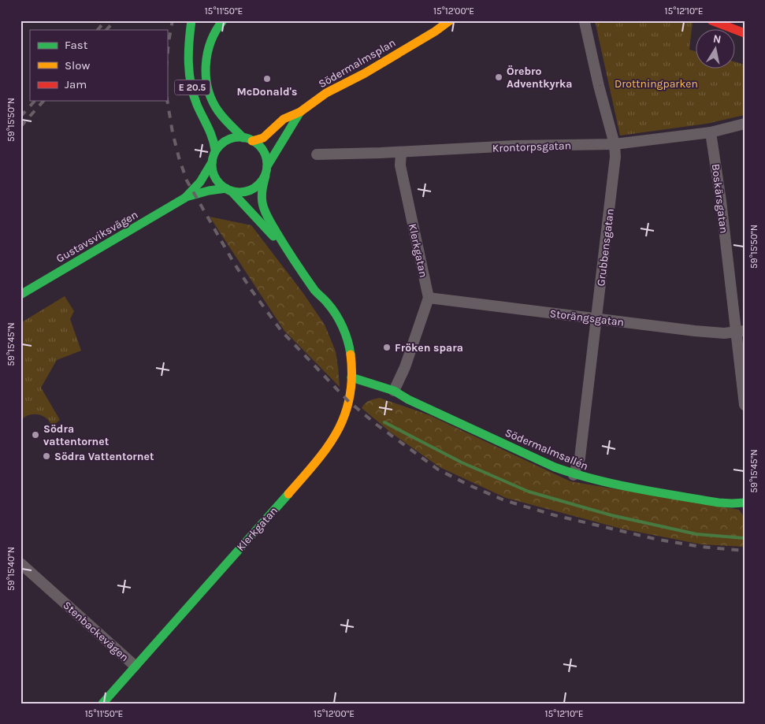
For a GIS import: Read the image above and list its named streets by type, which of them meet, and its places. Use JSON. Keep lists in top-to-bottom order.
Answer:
{
  "streets": {
    "street": [
      "Södermalmsplan",
      "E 20.5",
      "Krontorpsgatan",
      "Boskärsgatan",
      "Gustavsviksvägen",
      "Grubbensgatan",
      "Klerkgatan",
      "Storängsgatan",
      "Södermalmsallén",
      "Stenbackevägen"
    ]
  },
  "crossings": [
    ["Södermalmsplan", "E 20.5"],
    ["Södermalmsplan", "Gustavsviksvägen"],
    ["E 20.5", "Gustavsviksvägen"],
    ["Krontorpsgatan", "Boskärsgatan"],
    ["Krontorpsgatan", "Grubbensgatan"],
    ["Krontorpsgatan", "Klerkgatan"],
    ["Boskärsgatan", "Storängsgatan"],
    ["Grubbensgatan", "Storängsgatan"],
    ["Grubbensgatan", "Södermalmsallén"],
    ["Klerkgatan", "Storängsgatan"],
    ["Klerkgatan", "Södermalmsallén"],
    ["Klerkgatan", "Stenbackevägen"]
  ],
  "parks": ["Drottningparken"],
  "places": [
    "Örebro Adventkyrka",
    "McDonald's",
    "Fröken spara",
    "Södra vattentornet",
    "Södra Vattentornet"
  ],
  "legend": ["Fast", "Slow", "Jam"],
  "north": "top",
  "coordinates": [
    "15°11'50\"E",
    "15°12'00\"E",
    "15°12'10\"E",
    "59°15'50\"N",
    "59°15'45\"N",
    "59°15'40\"N"
  ]
}
